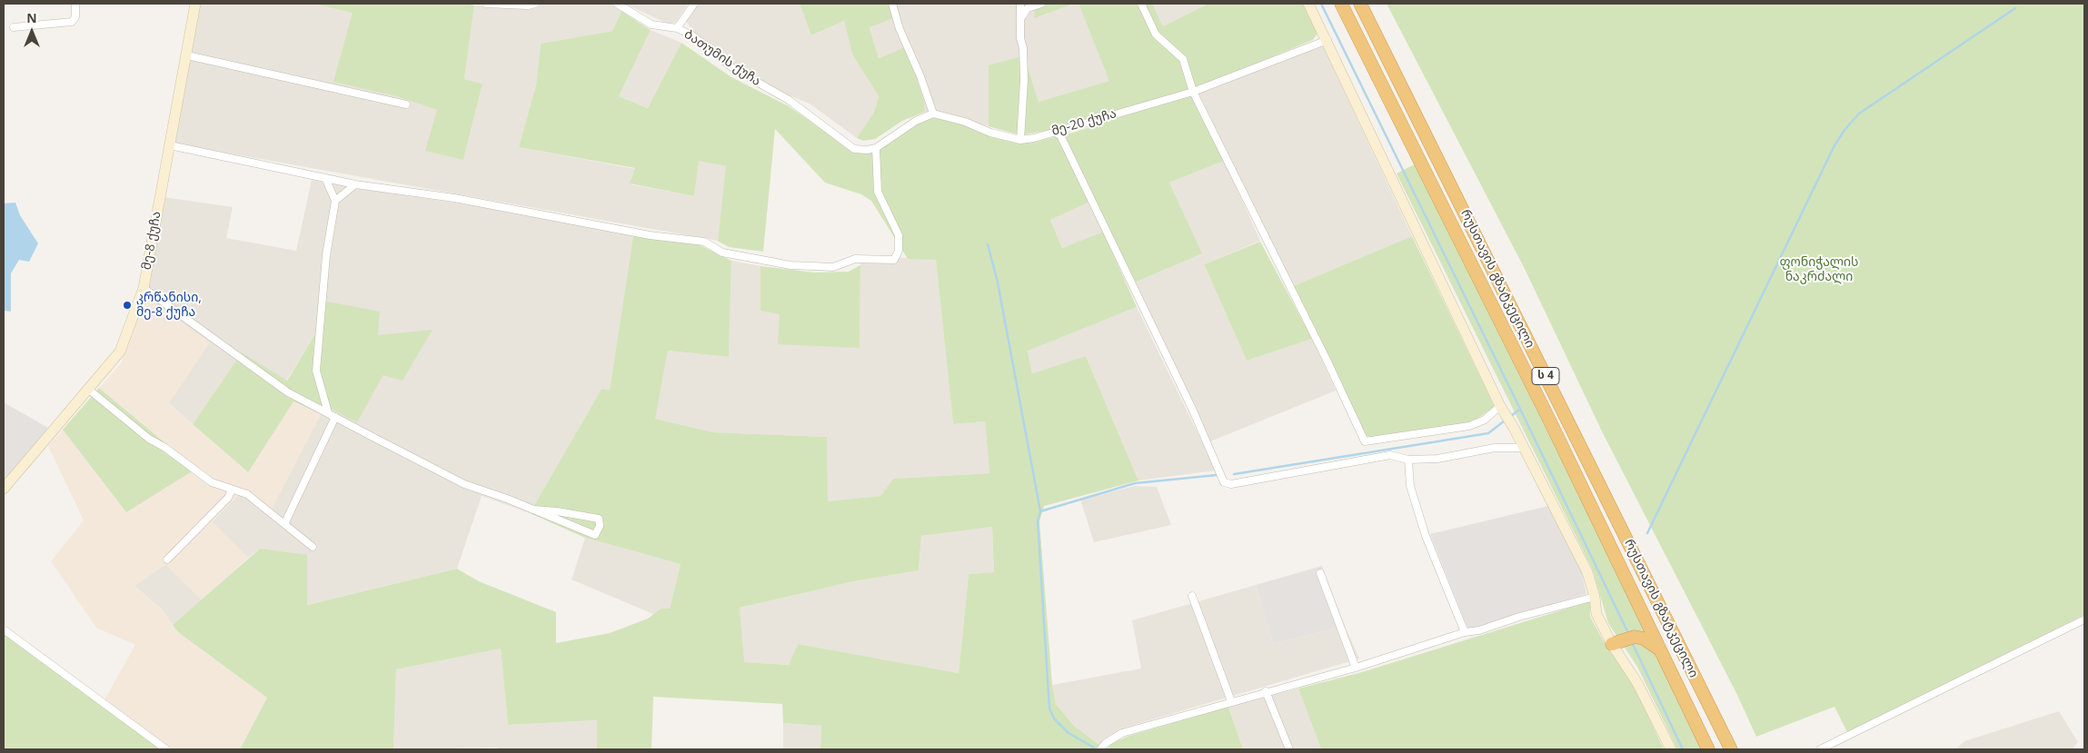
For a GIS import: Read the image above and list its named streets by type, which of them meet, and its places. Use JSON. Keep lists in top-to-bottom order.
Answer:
{
  "streets": {
    "highway": ["რუსთავის გზატკეცილი", "ს 4"],
    "street": ["ბათუმის ქუჩა", "მე-20 ქუჩა", "მე-8 ქუჩა"]
  },
  "parks": ["ფონიჭალის ნაკრძალი"],
  "places": ["კრწანისი, მე-8 ქუჩა"],
  "north": "top"
}
